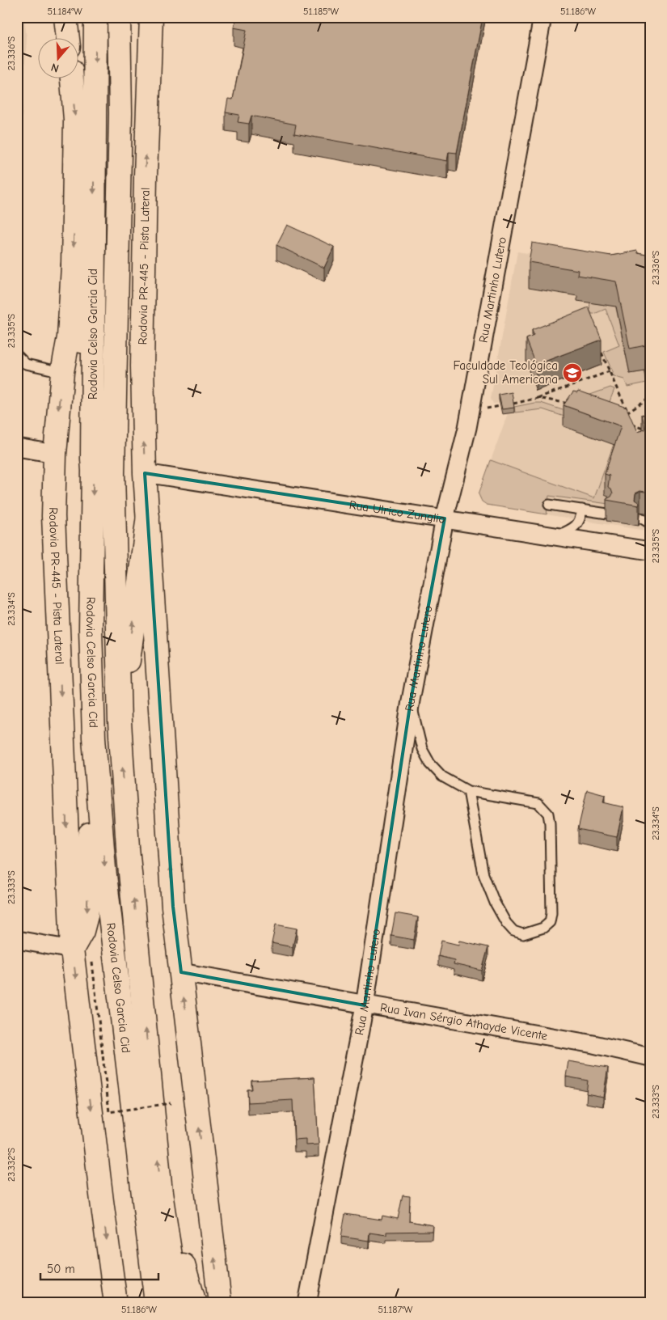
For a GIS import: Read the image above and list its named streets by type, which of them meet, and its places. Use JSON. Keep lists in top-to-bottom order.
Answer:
{
  "streets": {
    "main road": ["Rodovia PR-445 - Pista Lateral", "Rodovia Celso Garcia Cid"],
    "street": ["Rua Martinho Lutero", "Rua Ulrico Zunglio", "Rua Ivan Sérgio Athayde Vicente"]
  },
  "crossings": [
    ["Rodovia PR-445 - Pista Lateral", "Rua Ulrico Zunglio"],
    ["Rua Martinho Lutero", "Rua Ulrico Zunglio"],
    ["Rua Martinho Lutero", "Rua Ivan Sérgio Athayde Vicente"]
  ],
  "places": {
    "school or university": ["Faculdade Teológica Sul Americana"]
  },
  "scale_bar": "50 m",
  "north": "bottom",
  "coordinates": [
    "51.184°W",
    "51.185°W",
    "51.186°W",
    "23.336°S",
    "23.335°S",
    "23.334°S",
    "23.333°S",
    "23.332°S",
    "51.187°W"
  ]
}
